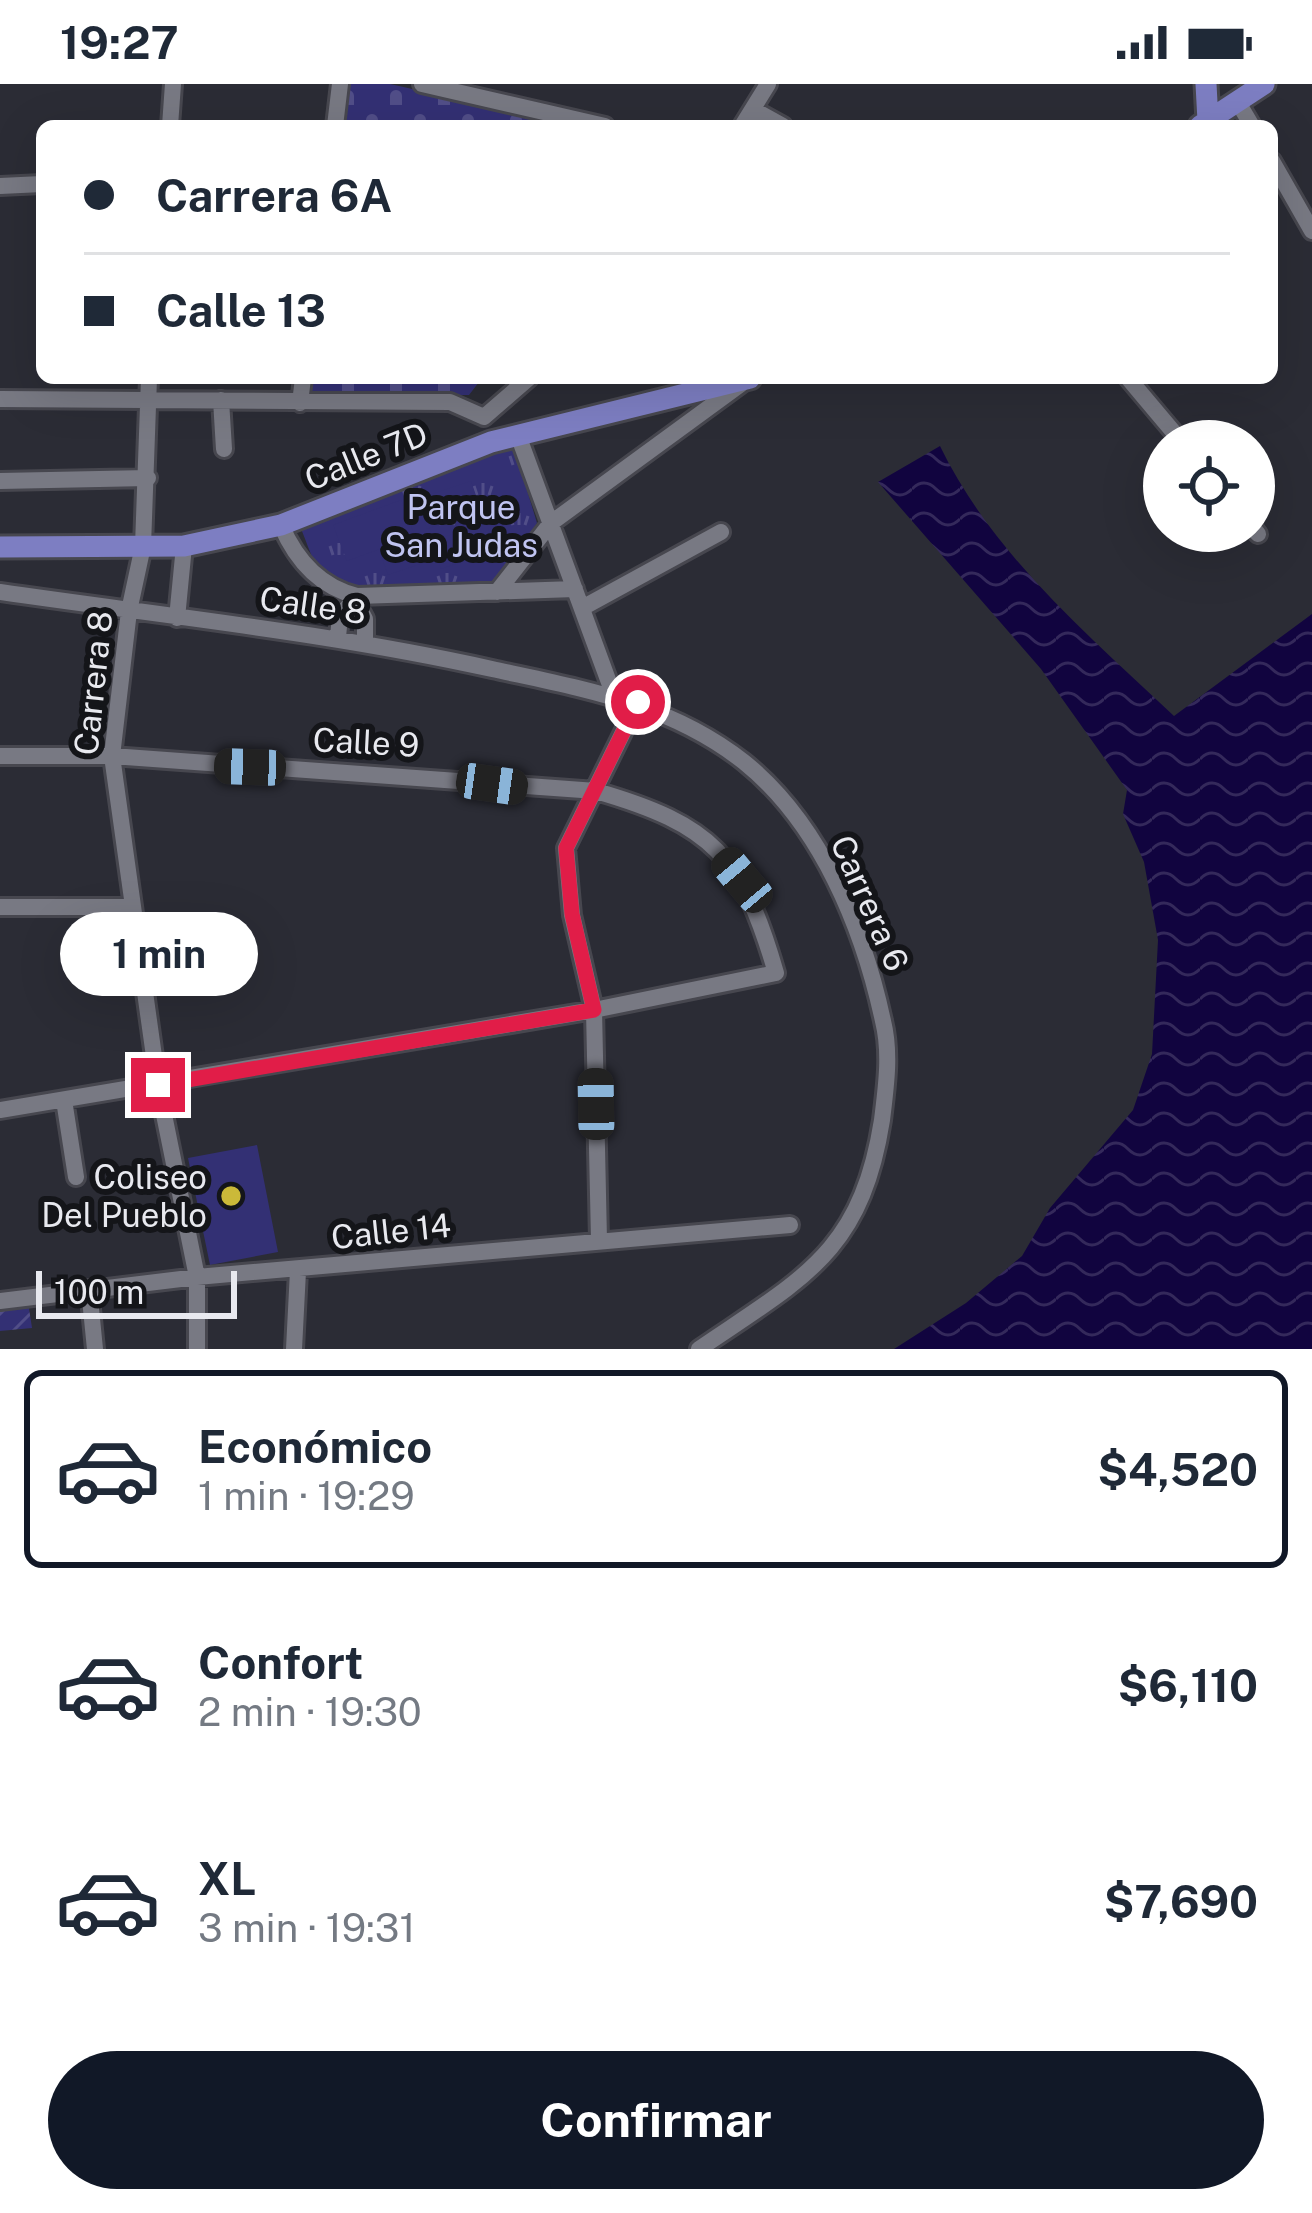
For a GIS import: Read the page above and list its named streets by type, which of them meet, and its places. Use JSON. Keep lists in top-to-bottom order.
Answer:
{
  "streets": {
    "main road": ["Calle 7D"],
    "street": [
      "Calle 8",
      "Carrera 8",
      "Calle 9",
      "Carrera 6",
      "Calle 14"
    ]
  },
  "crossings": [
    ["Calle 7D", "Carrera 8"],
    ["Calle 8", "Carrera 8"],
    ["Calle 8", "Carrera 6"],
    ["Carrera 8", "Calle 9"],
    ["Carrera 8", "Calle 14"]
  ],
  "parks": ["Parque San Judas"],
  "places": ["Coliseo Del Pueblo"],
  "scale_bar": "100 m",
  "page": {
    "status": "19:27",
    "banner": ["Carrera 6A", "Calle 13"],
    "bubble": "1 min",
    "scale": "100 m",
    "list": [
      {
        "name": "Económico",
        "note": "1 min · 19:29",
        "value": "$4,520"
      },
      {
        "name": "Confort",
        "note": "2 min · 19:30",
        "value": "$6,110"
      },
      {
        "name": "XL",
        "note": "3 min · 19:31",
        "value": "$7,690"
      }
    ],
    "buttons": "Confirmar"
  }
}
